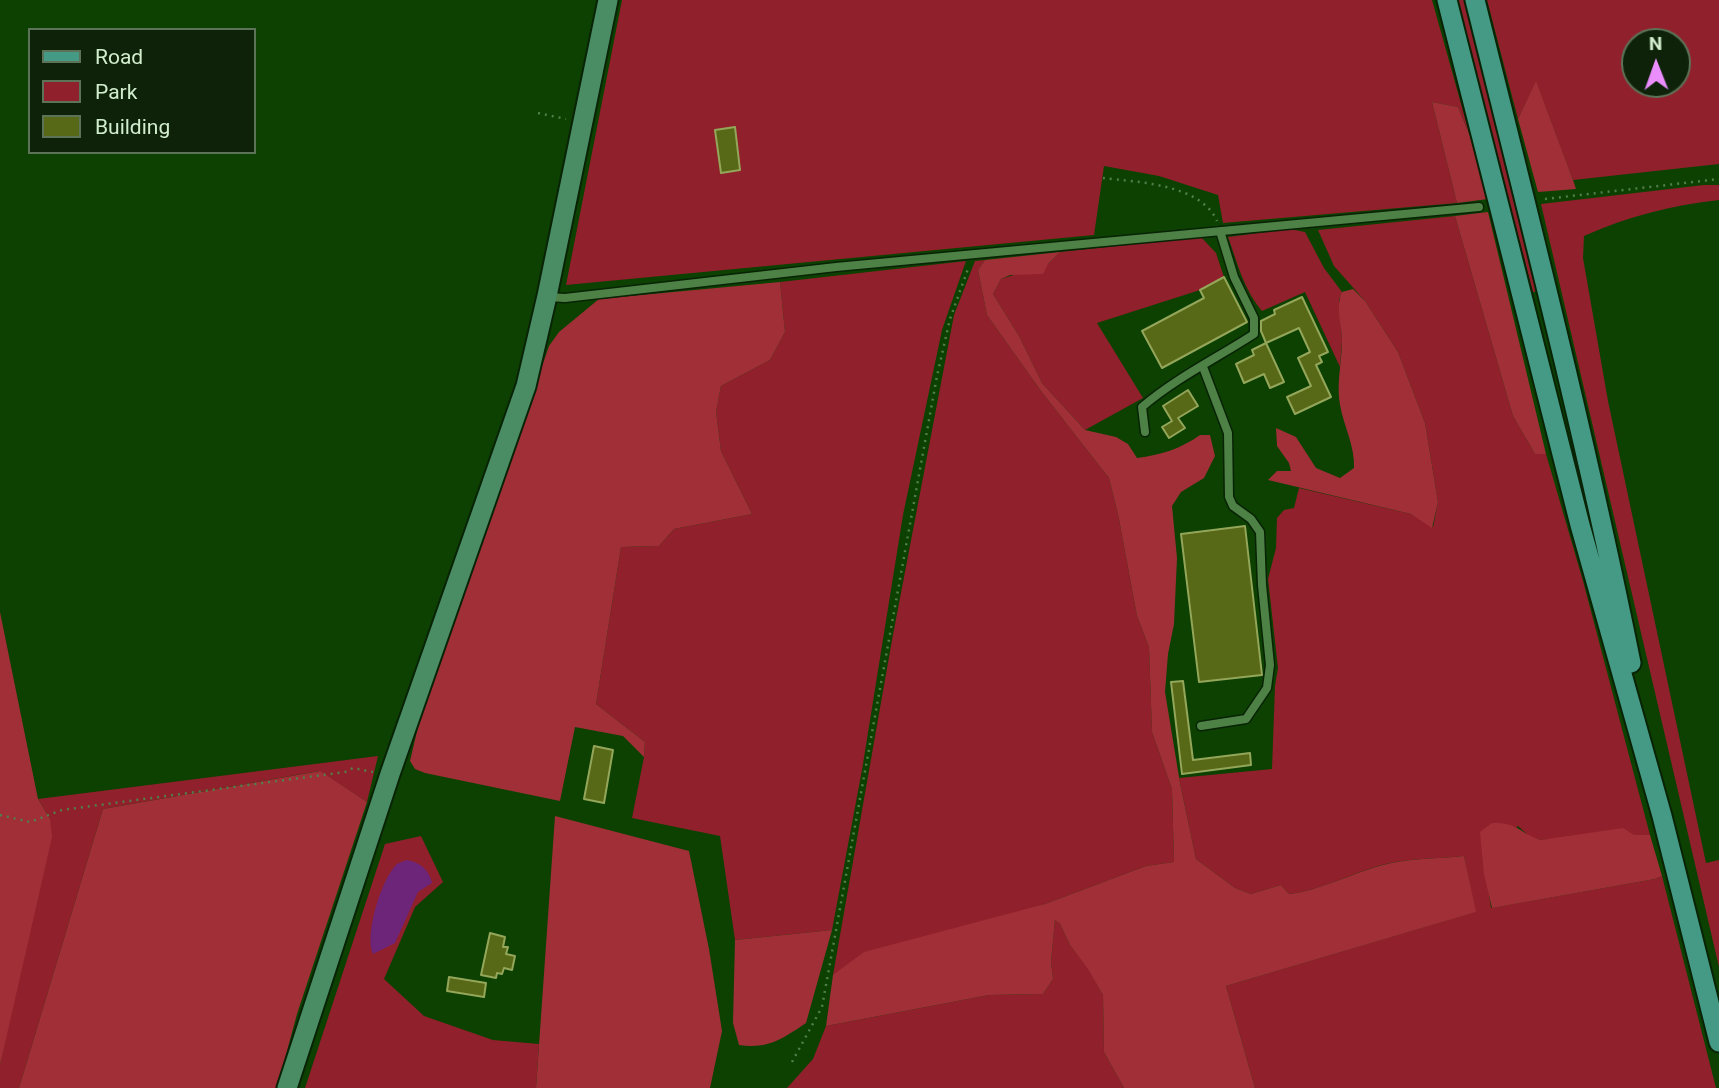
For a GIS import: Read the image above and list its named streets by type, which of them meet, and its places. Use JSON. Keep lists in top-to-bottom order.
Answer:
{
  "legend": ["Road", "Park", "Building"],
  "north": "top"
}
